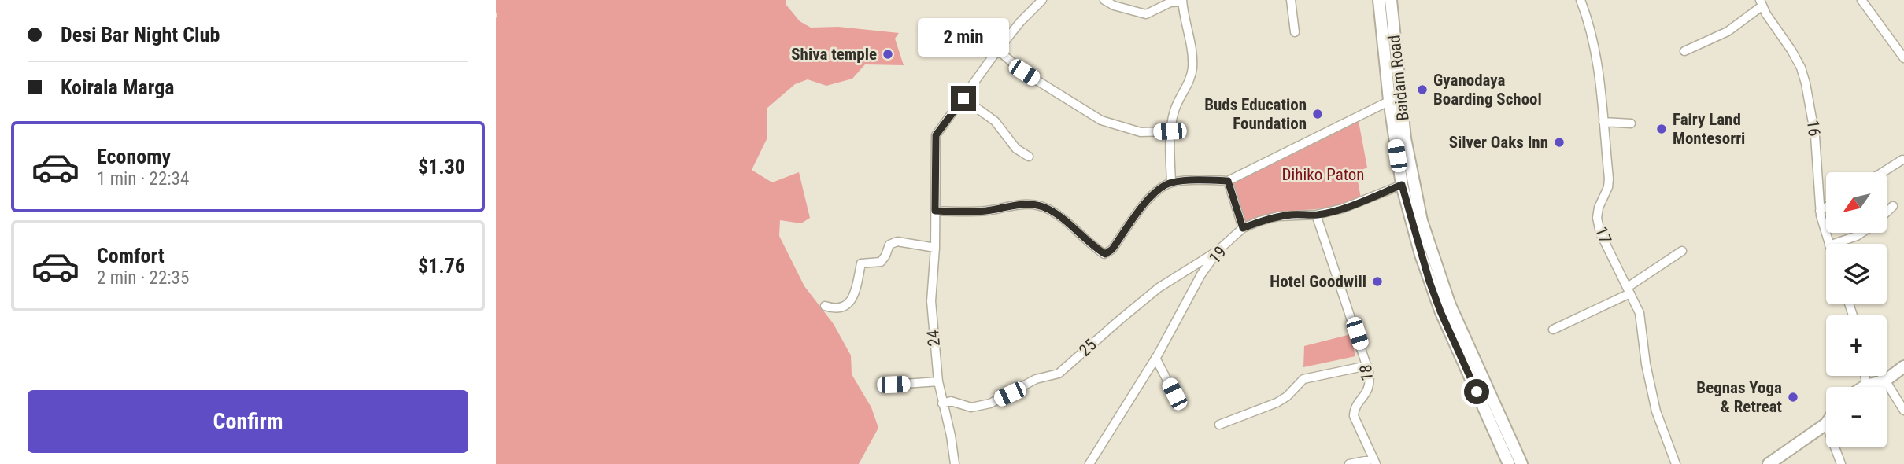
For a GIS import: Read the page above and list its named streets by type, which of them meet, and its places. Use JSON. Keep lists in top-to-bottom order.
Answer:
{
  "streets": {
    "main road": ["Baidam Road"],
    "street": [
      "16",
      "17",
      "19",
      "24",
      "25",
      "18"
    ]
  },
  "crossings": [
    ["19", "25"],
    ["24", "25"]
  ],
  "parks": ["Dihiko Paton"],
  "places": [
    "Shiva temple",
    "Gyanodaya Boarding School",
    "Buds Education Foundation",
    "Fairy Land Montesorri",
    "Silver Oaks Inn",
    "Hotel Goodwill",
    "Begnas Yoga & Retreat"
  ],
  "north": "bottom left",
  "page": {
    "banner": ["Desi Bar Night Club", "Koirala Marga"],
    "bubble": "2 min",
    "list": [
      {
        "name": "Economy",
        "note": "1 min · 22:34",
        "value": "$1.30"
      },
      {
        "name": "Comfort",
        "note": "2 min · 22:35",
        "value": "$1.76"
      }
    ],
    "map_buttons": ["+", "−"],
    "buttons": "Confirm"
  }
}
